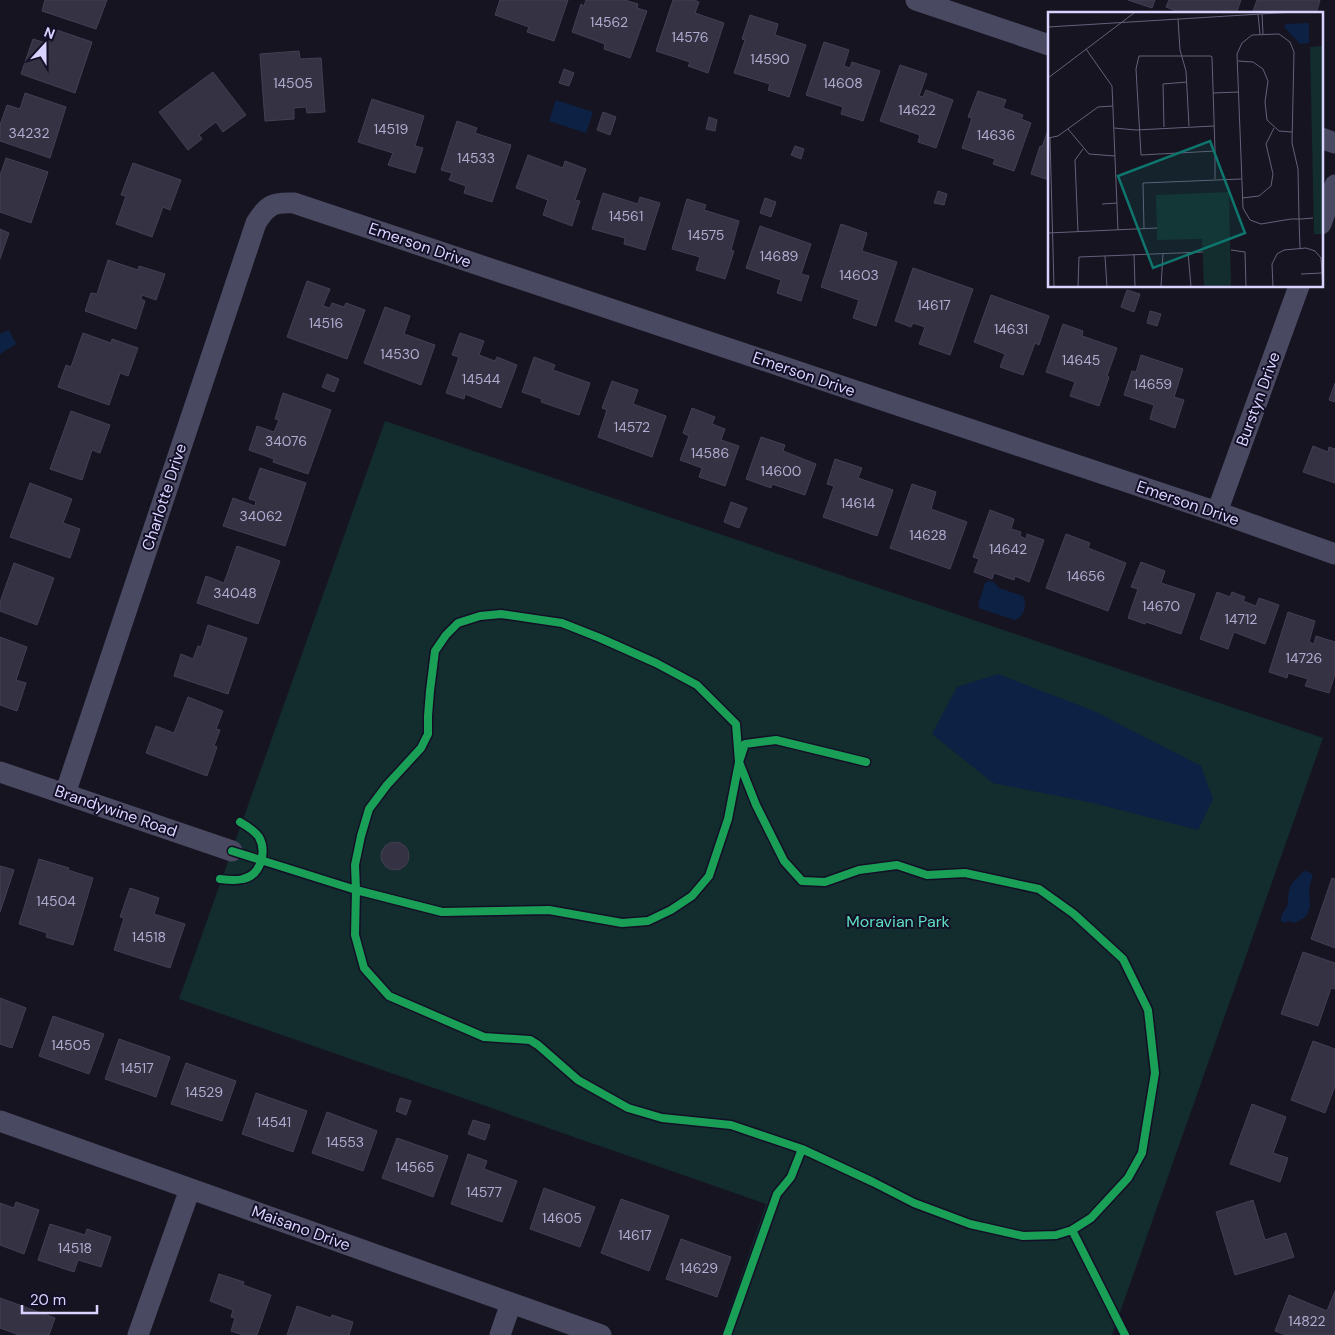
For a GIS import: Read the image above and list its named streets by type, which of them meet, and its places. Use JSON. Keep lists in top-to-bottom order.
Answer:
{
  "streets": {
    "street": [
      "Emerson Drive",
      "Burstyn Drive",
      "Charlotte Drive",
      "Brandywine Road",
      "Maisano Drive"
    ]
  },
  "crossings": [
    ["Emerson Drive", "Burstyn Drive"],
    ["Emerson Drive", "Charlotte Drive"],
    ["Charlotte Drive", "Brandywine Road"]
  ],
  "parks": ["Moravian Park"],
  "house_numbers": [
    "14562",
    "14576",
    "14590",
    "14505",
    "14608",
    "14622",
    "14519",
    "34232",
    "14636",
    "14533",
    "14561",
    "14575",
    "14689",
    "14603",
    "14617",
    "14516",
    "14631",
    "14530",
    "14645",
    "14544",
    "14659",
    "14572",
    "34076",
    "14586",
    "14600",
    "14614",
    "34062",
    "14628",
    "14642",
    "14656",
    "34048",
    "14670",
    "14712",
    "14726",
    "14504",
    "14518",
    "14505",
    "14517",
    "14529",
    "14541",
    "14553",
    "14565",
    "14577",
    "14605",
    "14617",
    "14518",
    "14629",
    "14822"
  ],
  "scale_bar": "20 m",
  "north": "top"
}
